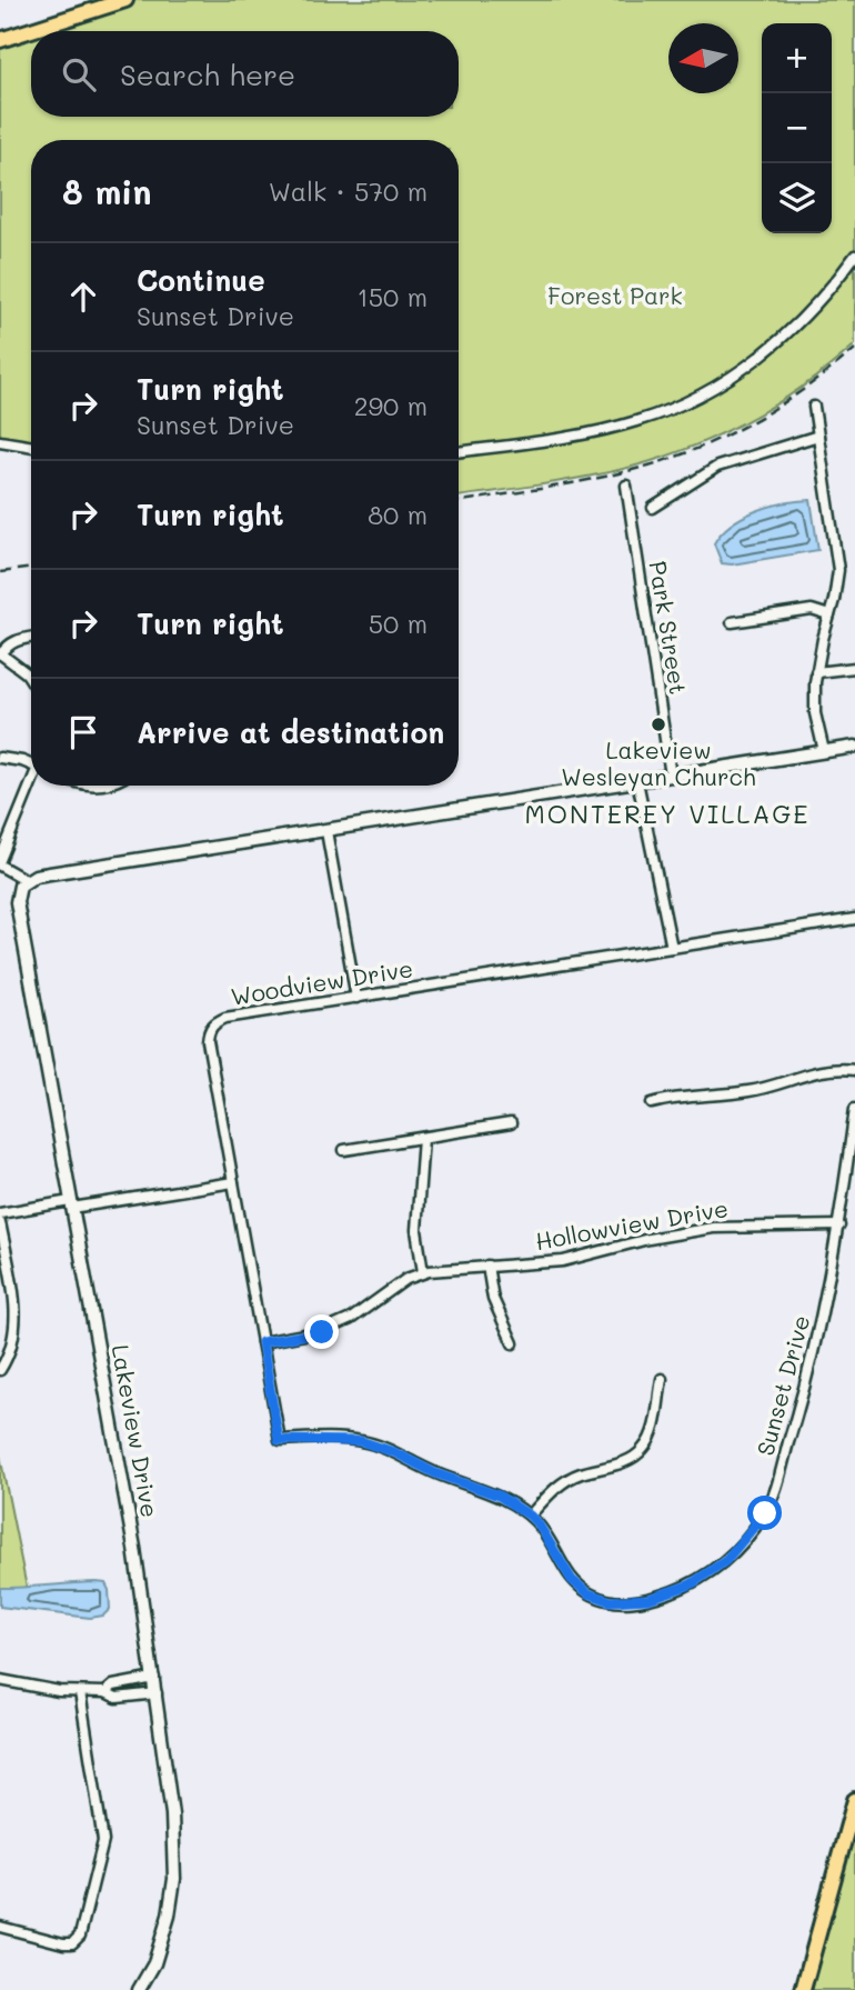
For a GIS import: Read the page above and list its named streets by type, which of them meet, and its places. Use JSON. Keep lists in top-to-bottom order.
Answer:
{
  "streets": {
    "street": [
      "Park Street",
      "Woodview Drive",
      "Hollowview Drive",
      "Sunset Drive",
      "Lakeview Drive"
    ]
  },
  "crossings": [
    ["Woodview Drive", "Hollowview Drive"],
    ["Woodview Drive", "Sunset Drive"],
    ["Hollowview Drive", "Sunset Drive"]
  ],
  "districts": ["MONTEREY VILLAGE"],
  "parks": ["Forest Park"],
  "places": ["Lakeview Wesleyan Church"],
  "north": "left",
  "page": {
    "map_buttons": ["+", "−"],
    "search": "Search here",
    "heading": ["8 min", "Walk · 570 m"],
    "list": [
      ["Continue", "Sunset Drive", "150 m"],
      ["Turn right", "Sunset Drive", "290 m"],
      ["Turn right", "80 m"],
      ["Turn right", "50 m"],
      "Arrive at destination"
    ]
  }
}
